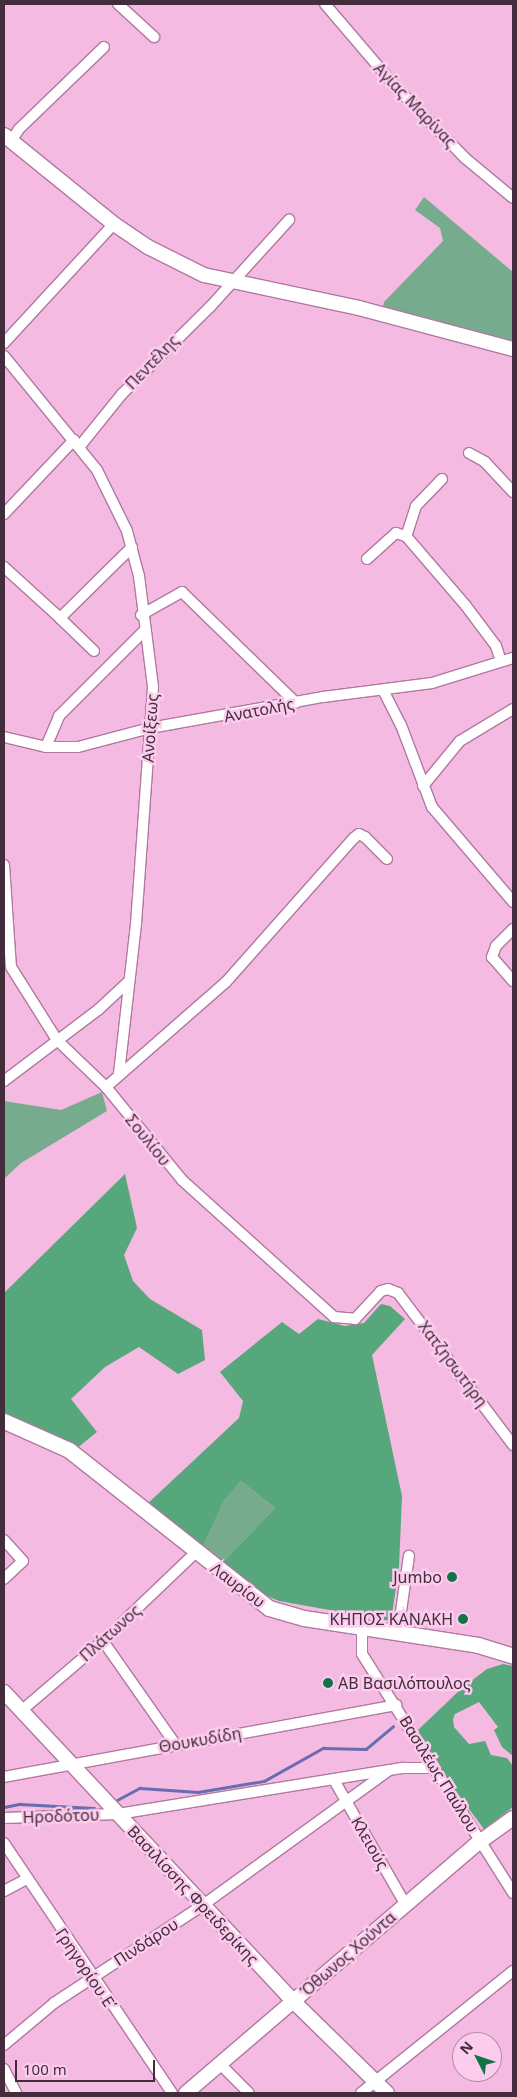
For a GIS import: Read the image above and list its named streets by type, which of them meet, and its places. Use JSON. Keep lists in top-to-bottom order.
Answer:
{
  "streets": {
    "main road": ["Λαυρίου"],
    "street": [
      "Αγίας Μαρίνας",
      "Πεντέλης",
      "Ανατολής",
      "Ανοίξεως",
      "Σουλίου",
      "Χατζησωτήρη",
      "Πλάτωνος",
      "Θουκυδίδη",
      "Βασιλέως Παύλου",
      "Ηροδότου",
      "Κλειούς",
      "Βασιλίσσης Φρειδερίκης",
      "Πινδάρου",
      "Όθωνος Χούντα",
      "Γρηγορίου Ε΄"
    ]
  },
  "crossings": [
    ["Πεντέλης", "Ανοίξεως"],
    ["Ανατολής", "Ανοίξεως"],
    ["Σουλίου", "Χατζησωτήρη"],
    ["Λαυρίου", "Πλάτωνος"],
    ["Λαυρίου", "Βασιλέως Παύλου"],
    ["Πλάτωνος", "Βασιλίσσης Φρειδερίκης"],
    ["Θουκυδίδη", "Βασιλέως Παύλου"],
    ["Θουκυδίδη", "Βασιλίσσης Φρειδερίκης"],
    ["Βασιλέως Παύλου", "Ηροδότου"],
    ["Βασιλέως Παύλου", "Όθωνος Χούντα"],
    ["Ηροδότου", "Κλειούς"],
    ["Ηροδότου", "Βασιλίσσης Φρειδερίκης"],
    ["Ηροδότου", "Πινδάρου"],
    ["Κλειούς", "Πινδάρου"],
    ["Κλειούς", "Όθωνος Χούντα"],
    ["Βασιλίσσης Φρειδερίκης", "Πινδάρου"],
    ["Βασιλίσσης Φρειδερίκης", "Όθωνος Χούντα"],
    ["Πινδάρου", "Γρηγορίου Ε΄"]
  ],
  "places": ["Jumbo", "ΚΗΠΟΣ ΚΑΝΑΚΗ", "ΑΒ Βασιλόπουλος"],
  "scale_bar": "100 m",
  "north": "top left"
}
